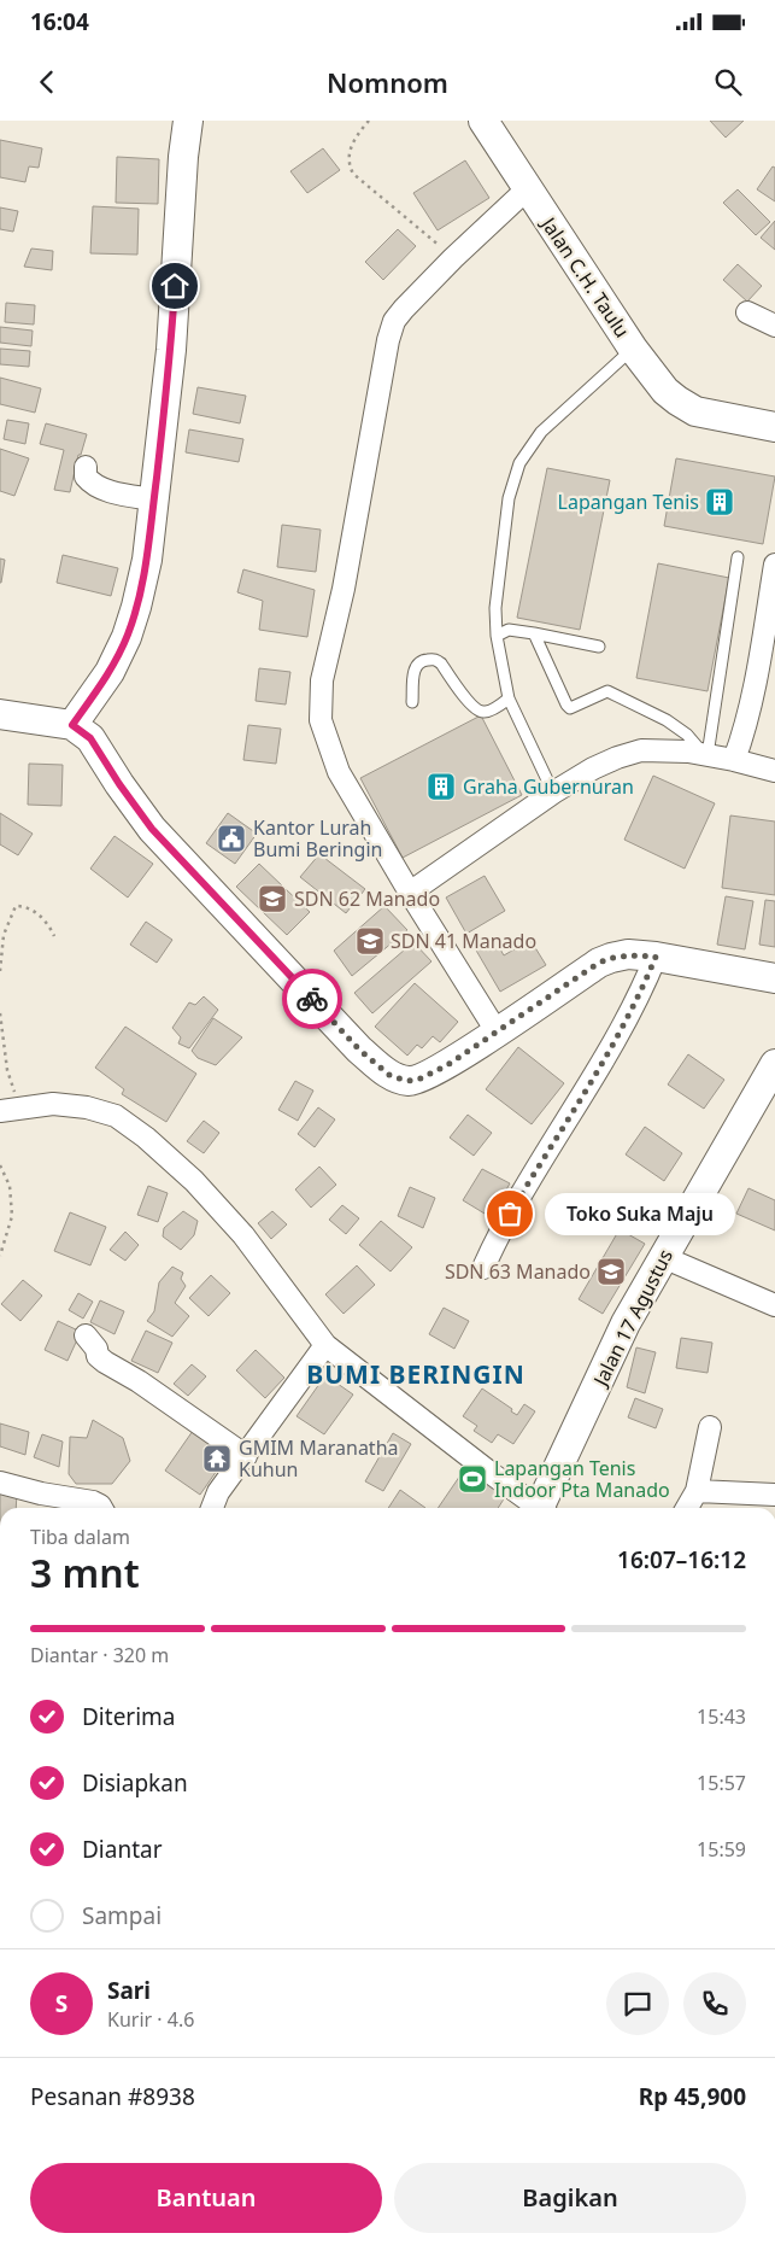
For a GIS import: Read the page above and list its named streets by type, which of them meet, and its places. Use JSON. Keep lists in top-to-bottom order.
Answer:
{
  "streets": {
    "street": ["Jalan C.H. Taulu", "Jalan 17 Agustus"]
  },
  "districts": ["BUMI BERINGIN"],
  "places": {
    "building": ["Lapangan Tenis", "Graha Gubernuran"],
    "public building": ["Kantor Lurah Bumi Beringin"],
    "school or university": ["SDN 62 Manado", "SDN 41 Manado", "SDN 63 Manado"],
    "other": ["Toko Suka Maju"],
    "temple": ["GMIM Maranatha Kuhun"],
    "sports": ["Lapangan Tenis Indoor Pta Manado"]
  },
  "page": {
    "status": "16:04",
    "header": "Nomnom",
    "bubble": "Toko Suka Maju",
    "heading": ["3 mnt", "Tiba dalam", "16:07–16:12"],
    "panel": [
      "Sari",
      "Kurir · 4.6",
      "Pesanan #8938",
      "Rp 45,900"
    ],
    "bar": "Diantar · 320 m",
    "list": [
      ["Diterima", "15:43"],
      ["Disiapkan", "15:57"],
      ["Diantar", "15:59"],
      "Sampai"
    ],
    "round": "S",
    "buttons": ["Bantuan", "Bagikan"]
  }
}
